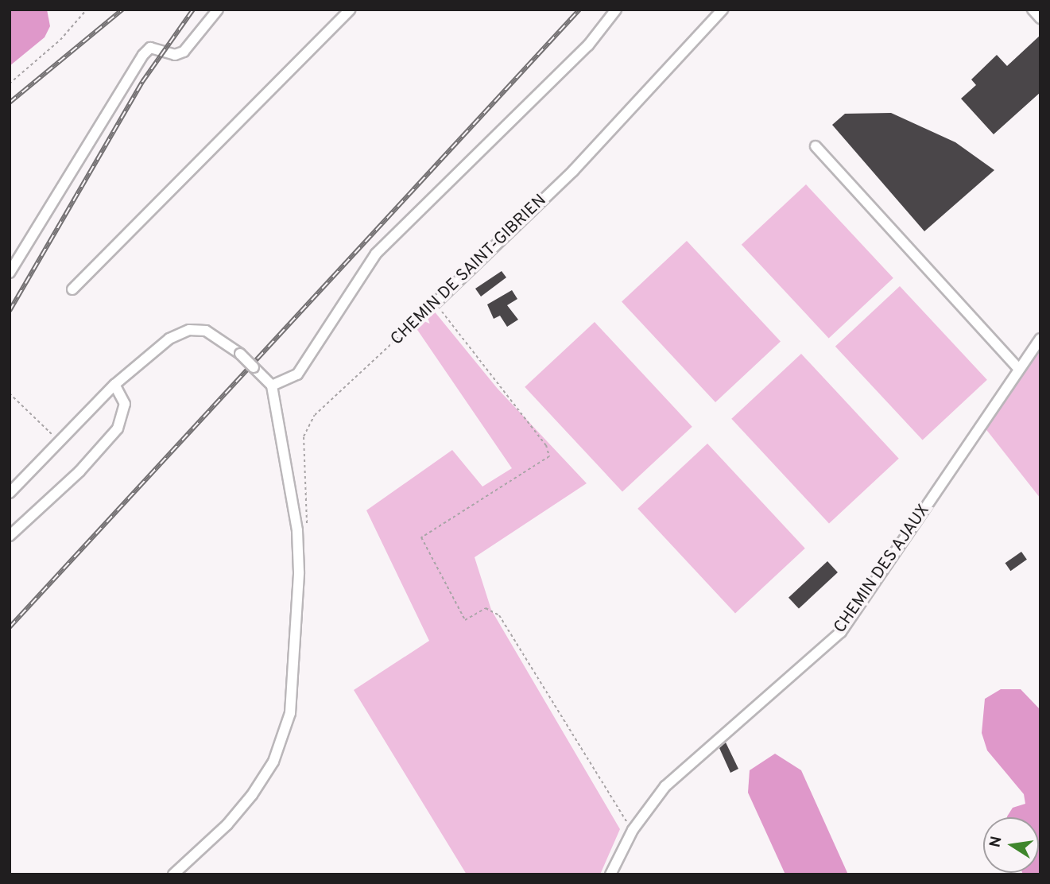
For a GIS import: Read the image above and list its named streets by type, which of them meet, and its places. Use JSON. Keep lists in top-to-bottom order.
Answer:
{
  "streets": {
    "street": ["CHEMIN DE SAINT-GIBRIEN", "CHEMIN DES AJAUX"]
  },
  "north": "left"
}
